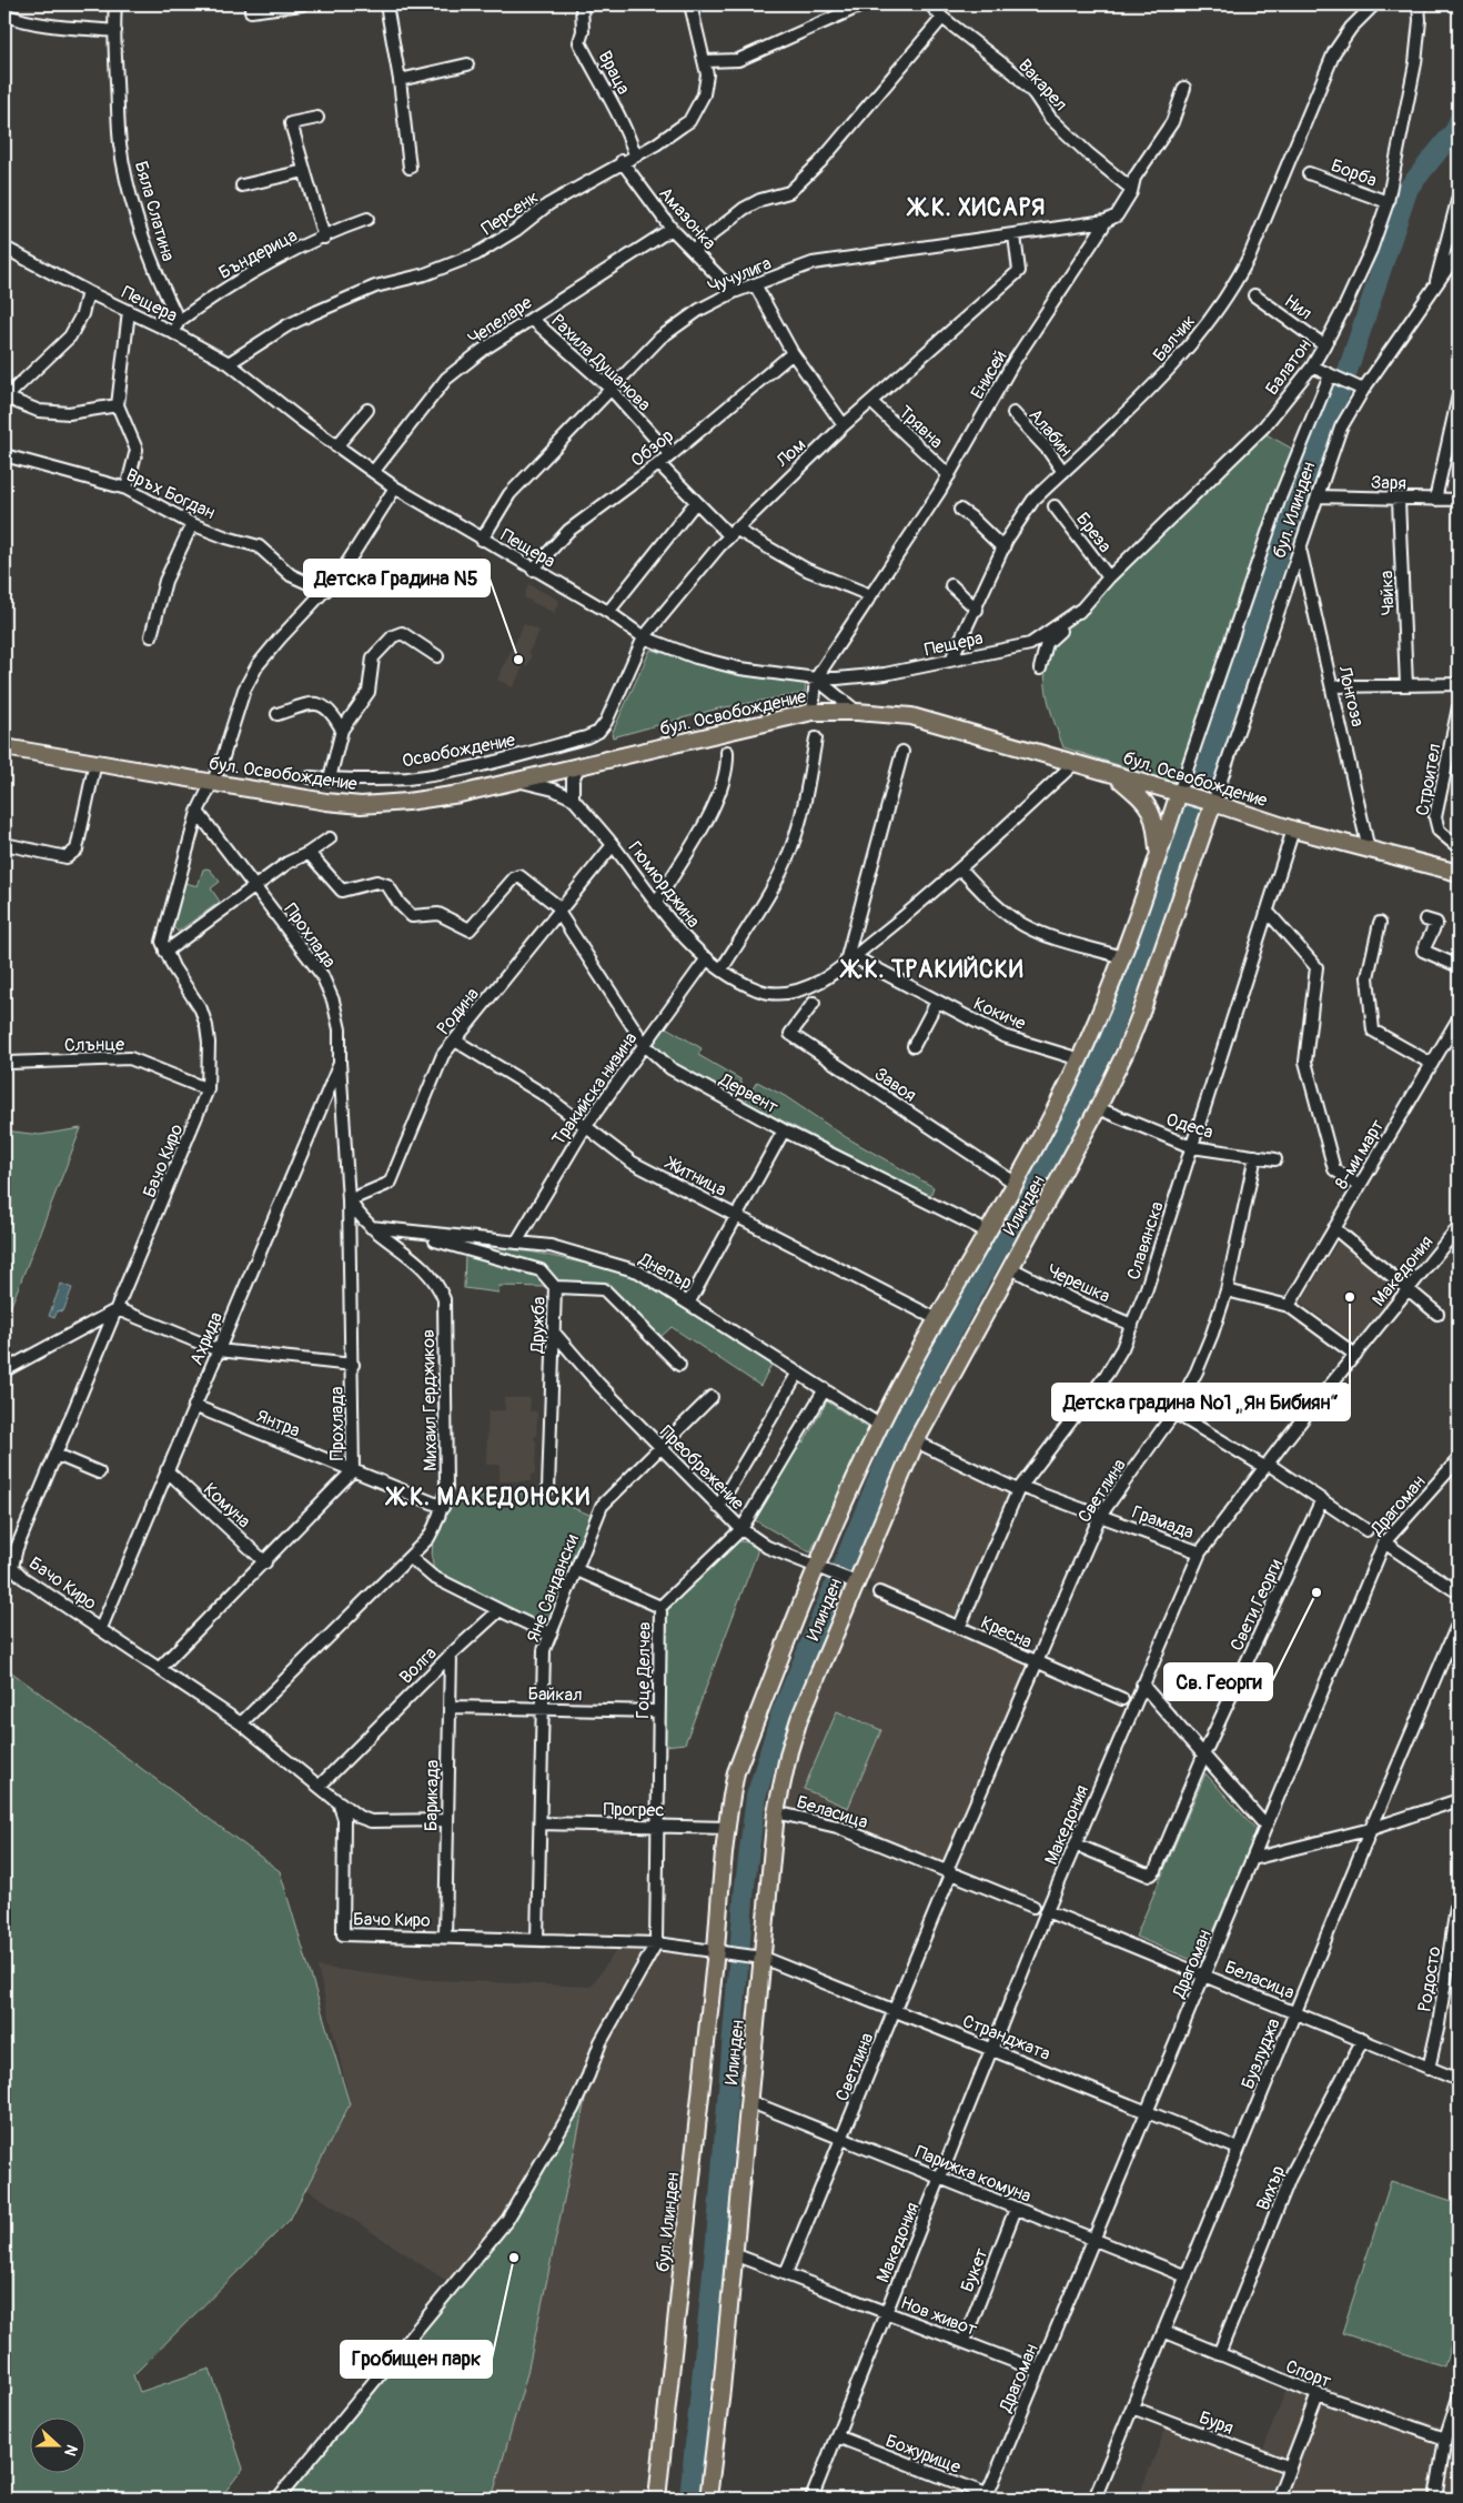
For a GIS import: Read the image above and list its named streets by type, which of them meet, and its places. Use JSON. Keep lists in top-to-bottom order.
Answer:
{
  "streets": {
    "main road": ["бул. Илинден", "бул. Освобождение", "Илинден"],
    "street": [
      "Враца",
      "Вакарел",
      "Борба",
      "Бяла Слатина",
      "Персенк",
      "Амазонка",
      "Бъндерица",
      "Чучулига",
      "Пещера",
      "Нил",
      "Чепеларе",
      "Балчик",
      "Рахила Душанова",
      "Балатон",
      "Енисей",
      "Трявна",
      "Алабин",
      "Обзор",
      "Лом",
      "Заря",
      "Връх Богдан",
      "Бреза",
      "Чайка",
      "Лонгоза",
      "Освобождение",
      "Строител",
      "Гюмюрджина",
      "Прохлада",
      "Родина",
      "Кокиче",
      "Слънце",
      "Завоя",
      "Тракийска низина",
      "Дервент",
      "Одеса",
      "8-ми март",
      "Бачо Киро",
      "Житница",
      "Славянска",
      "Днепър",
      "Македония",
      "Черешка",
      "Дружба",
      "Ахрида",
      "Михаил Герджиков",
      "Янтра",
      "Преображение",
      "Светлина",
      "Комуна",
      "Драгоман",
      "Грамада",
      "Яне Сандански",
      "Свети Георги",
      "Кресна",
      "Волга",
      "Гоце Делчев",
      "Байкал",
      "Барикада",
      "Прогрес",
      "Беласица",
      "Родосто",
      "Странджата",
      "Бузлуджа",
      "Парижка комуна",
      "Вихър",
      "Букет",
      "Нов живот",
      "Спорт",
      "Буря",
      "Божурище"
    ]
  },
  "crossings": [
    ["Враца", "Персенк"],
    ["Вакарел", "Енисей"],
    ["Борба", "Балатон"],
    ["Бяла Слатина", "Бъндерица"],
    ["Персенк", "Амазонка"],
    ["Персенк", "Пещера"],
    ["Амазонка", "Чучулига"],
    ["Амазонка", "Чепеларе"],
    ["Бъндерица", "Пещера"],
    ["Чучулига", "Пещера"],
    ["Чучулига", "Рахила Душанова"],
    ["Чучулига", "Енисей"],
    ["Чучулига", "Лом"],
    ["Пещера", "Чепеларе"],
    ["Пещера", "Балчик"],
    ["Пещера", "Балатон"],
    ["Пещера", "Енисей"],
    ["Пещера", "Обзор"],
    ["Пещера", "Лом"],
    ["Нил", "Балатон"],
    ["Чепеларе", "Рахила Душанова"],
    ["Балчик", "Алабин"],
    ["Рахила Душанова", "Обзор"],
    ["Балатон", "Бреза"],
    ["Енисей", "Трявна"],
    ["Трявна", "Лом"],
    ["Лом", "Освобождение"],
    ["Заря", "бул. Илинден"],
    ["Заря", "Чайка"],
    ["бул. Илинден", "Лонгоза"],
    ["бул. Илинден", "бул. Освобождение"],
    ["бул. Илинден", "Бачо Киро"],
    ["бул. Илинден", "Илинден"],
    ["Лонгоза", "бул. Освобождение"],
    ["бул. Освобождение", "Гюмюрджина"],
    ["бул. Освобождение", "Илинден"],
    ["бул. Освобождение", "Славянска"],
    ["Гюмюрджина", "Родина"],
    ["Гюмюрджина", "Кокиче"],
    ["Гюмюрджина", "Тракийска низина"],
    ["Прохлада", "Родина"],
    ["Прохлада", "Бачо Киро"],
    ["Прохлада", "Ахрида"],
    ["Прохлада", "Янтра"],
    ["Прохлада", "Комуна"],
    ["Родина", "Дервент"],
    ["Родина", "Житница"],
    ["Кокиче", "Илинден"],
    ["Слънце", "Бачо Киро"],
    ["Завоя", "Илинден"],
    ["Тракийска низина", "Дервент"],
    ["Тракийска низина", "Житница"],
    ["Тракийска низина", "Днепър"],
    ["Дервент", "Илинден"],
    ["Одеса", "Илинден"],
    ["Одеса", "Славянска"],
    ["Одеса", "Светлина"],
    ["Бачо Киро", "Илинден"],
    ["Бачо Киро", "Ахрида"],
    ["Бачо Киро", "Михаил Герджиков"],
    ["Бачо Киро", "Яне Сандански"],
    ["Бачо Киро", "Волга"],
    ["Бачо Киро", "Гоце Делчев"],
    ["Бачо Киро", "Барикада"],
    ["Бачо Киро", "Странджата"],
    ["Житница", "Илинден"],
    ["Илинден", "Днепър"],
    ["Илинден", "Черешка"],
    ["Илинден", "Преображение"],
    ["Илинден", "Грамада"],
    ["Илинден", "Прогрес"],
    ["Илинден", "Беласица"],
    ["Илинден", "Странджата"],
    ["Илинден", "Парижка комуна"],
    ["Илинден", "Нов живот"],
    ["Славянска", "Черешка"],
    ["Славянска", "Грамада"],
    ["Славянска", "Кресна"],
    ["Днепър", "Дружба"],
    ["Днепър", "Михаил Герджиков"],
    ["Днепър", "Гоце Делчев"],
    ["Македония", "Грамада"],
    ["Македония", "Свети Георги"],
    ["Македония", "Беласица"],
    ["Македония", "Странджата"],
    ["Македония", "Парижка комуна"],
    ["Македония", "Нов живот"],
    ["Македония", "Божурище"],
    ["Дружба", "Преображение"],
    ["Ахрида", "Янтра"],
    ["Ахрида", "Комуна"],
    ["Михаил Герджиков", "Янтра"],
    ["Преображение", "Яне Сандански"],
    ["Преображение", "Гоце Делчев"],
    ["Светлина", "Грамада"],
    ["Светлина", "Кресна"],
    ["Светлина", "Беласица"],
    ["Светлина", "Странджата"],
    ["Светлина", "Парижка комуна"],
    ["Светлина", "Нов живот"],
    ["Драгоман", "Беласица"],
    ["Драгоман", "Странджата"],
    ["Драгоман", "Парижка комуна"],
    ["Драгоман", "Нов живот"],
    ["Драгоман", "Божурище"],
    ["Яне Сандански", "Байкал"],
    ["Яне Сандански", "Прогрес"],
    ["Волга", "Барикада"],
    ["Гоце Делчев", "Байкал"],
    ["Гоце Делчев", "Прогрес"],
    ["Байкал", "Барикада"],
    ["Беласица", "Родосто"],
    ["Беласица", "Бузлуджа"],
    ["Беласица", "Вихър"],
    ["Странджата", "Бузлуджа"],
    ["Бузлуджа", "Парижка комуна"],
    ["Бузлуджа", "Спорт"],
    ["Бузлуджа", "Буря"],
    ["Парижка комуна", "Букет"],
    ["Вихър", "Спорт"],
    ["Букет", "Нов живот"]
  ],
  "districts": ["Ж.К. ХИСАРЯ", "Ж.К. ТРАКИЙСКИ", "Ж.К. МАКЕДОНСКИ"],
  "places": [
    "Детска Градина N5",
    "Детска градина №1 „Ян Бибиян“",
    "Св. Георги",
    "Гробищен парк"
  ],
  "north": "right"
}
